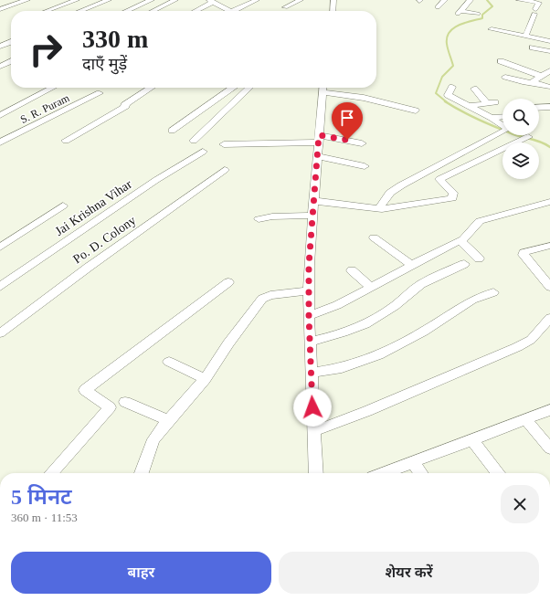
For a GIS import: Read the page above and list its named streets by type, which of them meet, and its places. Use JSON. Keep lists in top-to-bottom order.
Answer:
{
  "streets": {
    "street": ["S. R. Puram", "Jai Krishna Vihar", "Po. D. Colony"]
  },
  "page": {
    "turn": ["330 m", "दाएँ मुड़ें"],
    "heading": ["5 मिनट", "360 m · 11:53"],
    "buttons": ["बाहर", "शेयर करें"]
  }
}
